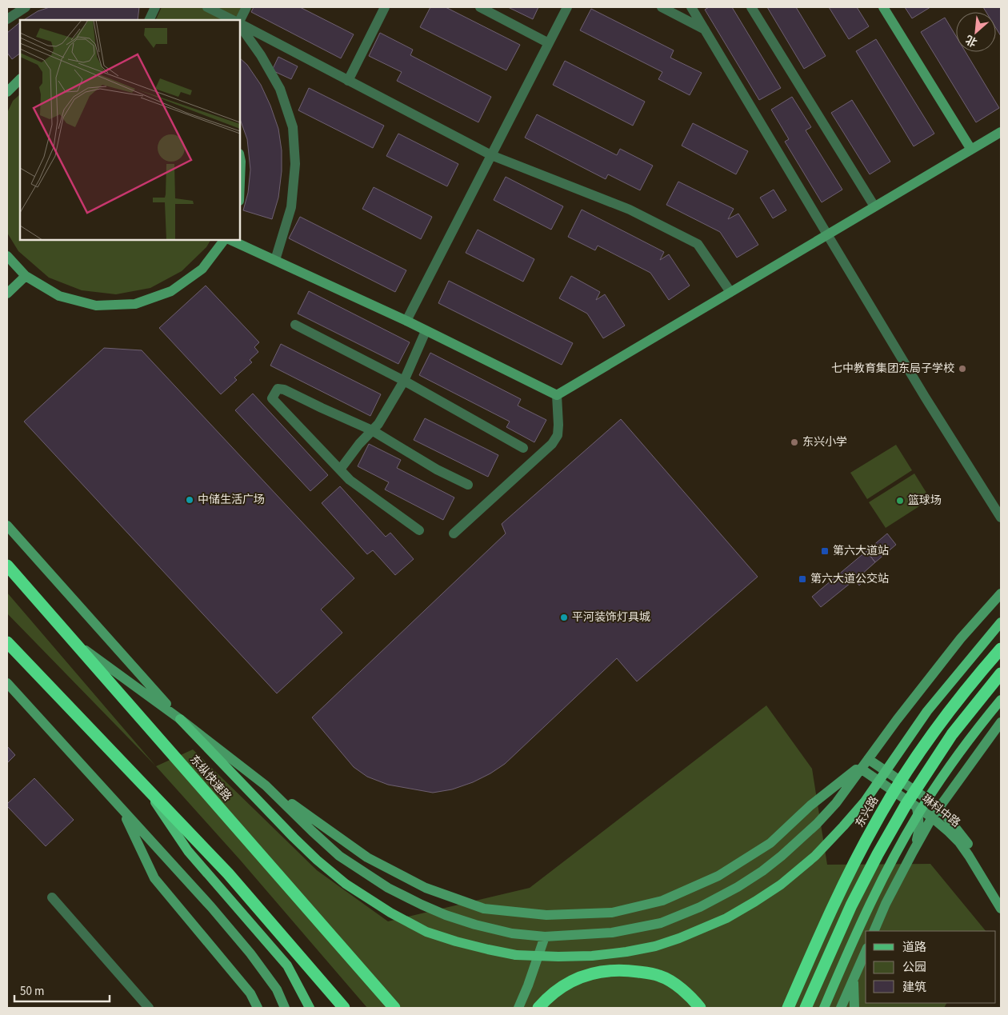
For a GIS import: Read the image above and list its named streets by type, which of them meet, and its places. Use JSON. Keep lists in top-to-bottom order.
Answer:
{
  "streets": {
    "highway": ["东纵快速路", "东兴路"],
    "street": ["琳科中路"]
  },
  "places": {
    "other": [
      "七中教育集团东局子学校",
      "东兴小学",
      "中储生活广场",
      "篮球场",
      "平河装饰灯具城"
    ],
    "transit": ["第六大道站", "第六大道公交站"]
  },
  "legend": ["道路", "公园", "建筑"],
  "scale_bar": "50 m",
  "north": "bottom left"
}
